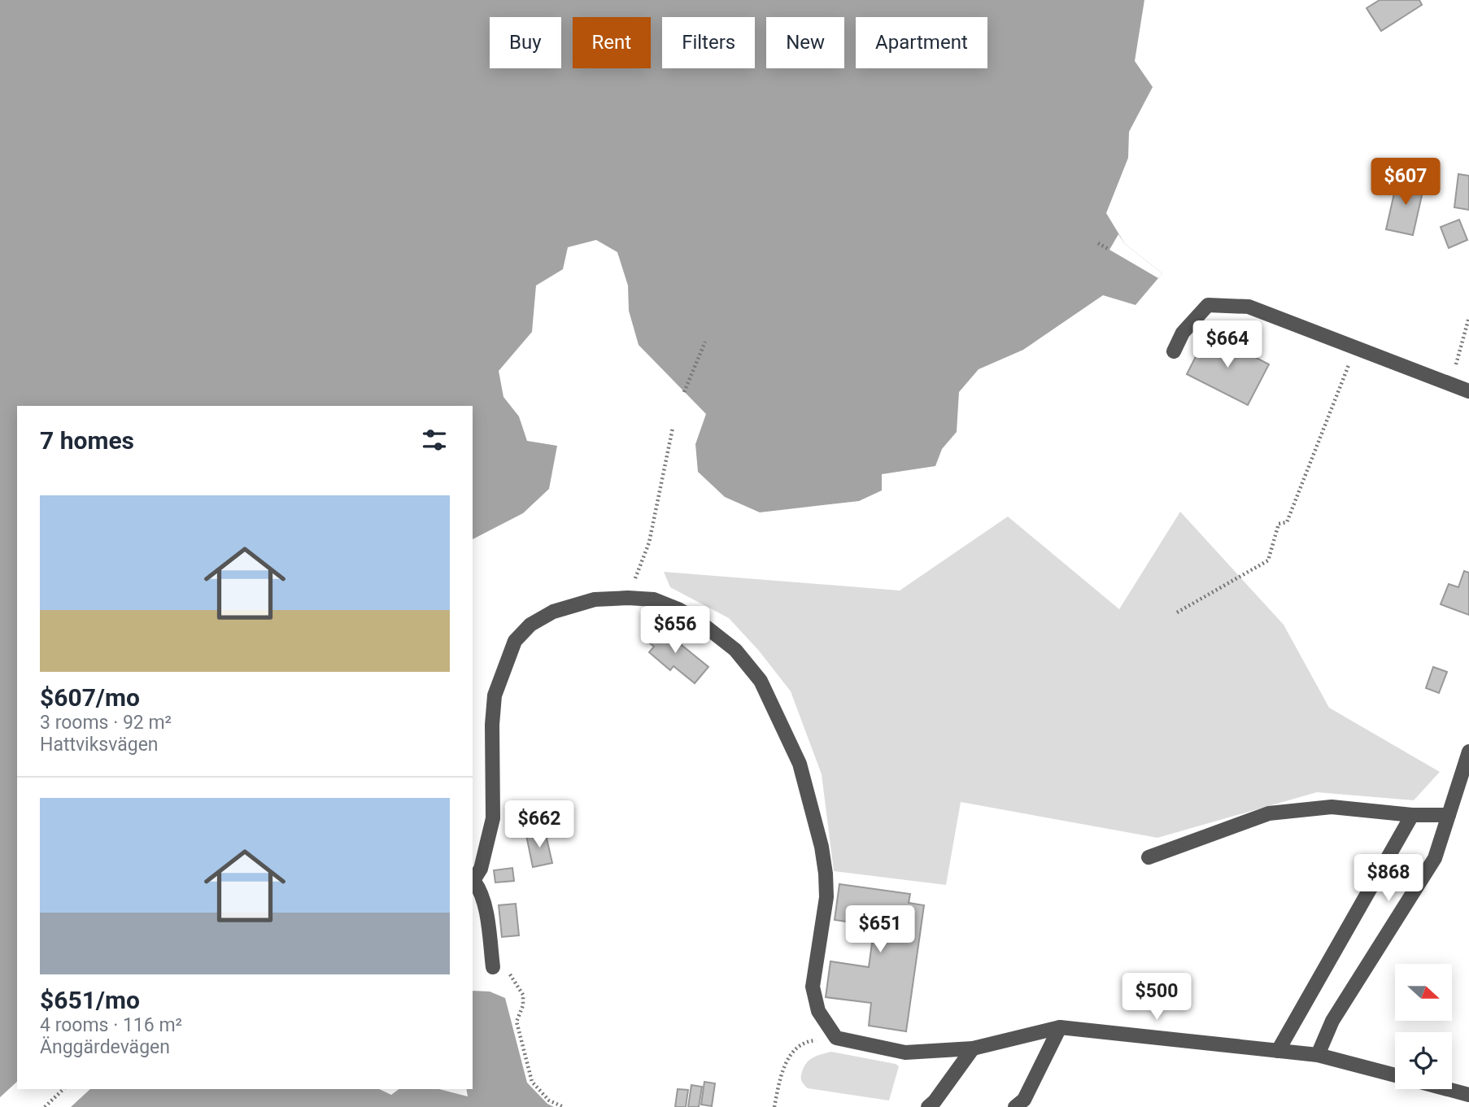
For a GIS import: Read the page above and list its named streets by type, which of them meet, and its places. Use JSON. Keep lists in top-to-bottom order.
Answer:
{
  "north": "right",
  "page": {
    "chip": [
      "Buy",
      "Rent",
      "Filters",
      "New",
      "Apartment"
    ],
    "price": [
      "$607",
      "$664",
      "$656",
      "$662",
      "$868",
      "$651",
      "$500"
    ],
    "heading": "7 homes",
    "list": [
      {
        "name": "$607/mo",
        "note": "3 rooms · 92 m² · Hattviksvägen"
      },
      {
        "name": "$651/mo",
        "note": "4 rooms · 116 m² · Änggärdevägen"
      }
    ]
  }
}
